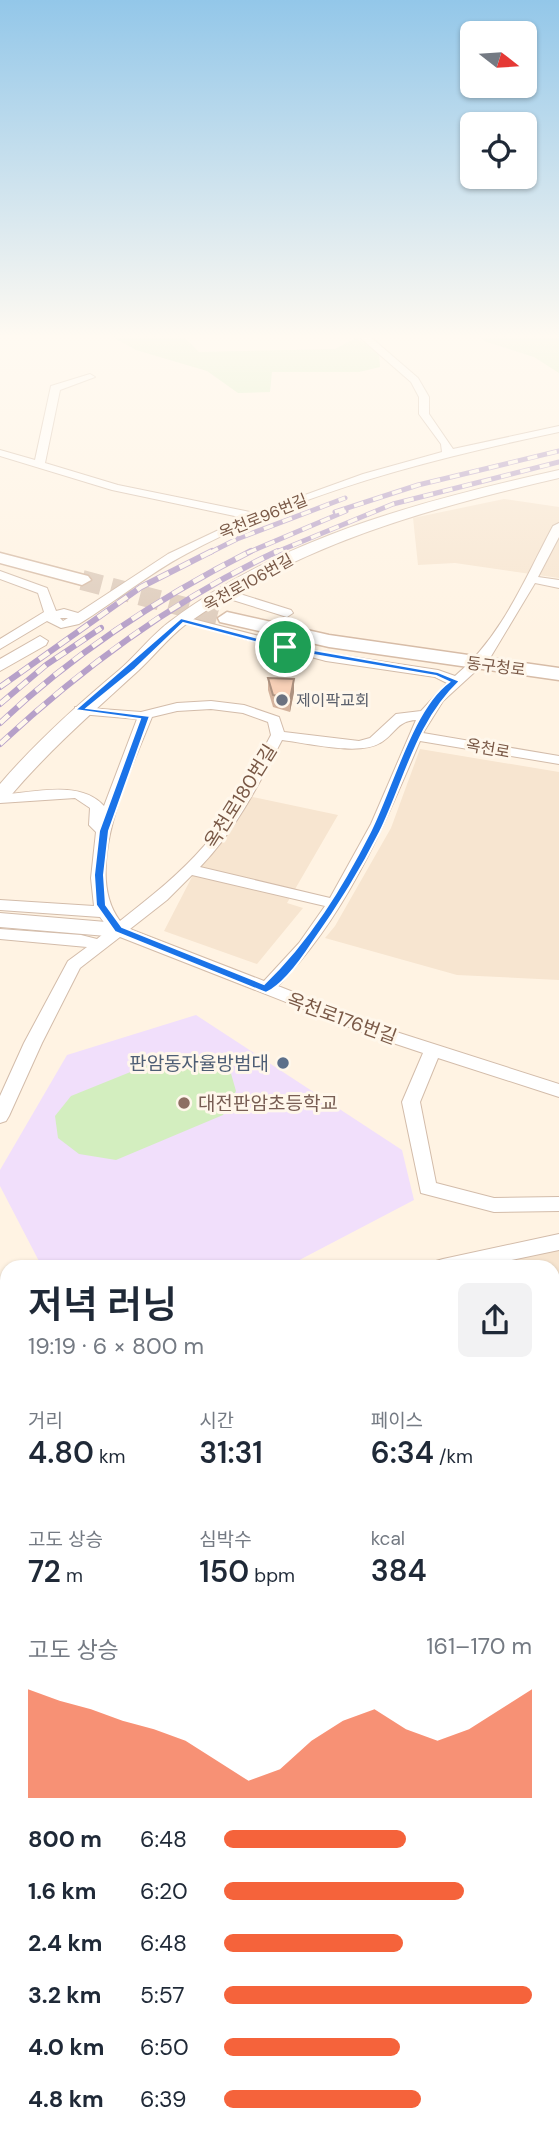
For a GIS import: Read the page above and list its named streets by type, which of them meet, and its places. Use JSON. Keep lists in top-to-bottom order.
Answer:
{
  "streets": {
    "main road": ["동구청로"],
    "street": [
      "옥천로96번길",
      "옥천로106번길",
      "옥천로",
      "옥천로180번길",
      "옥천로176번길"
    ]
  },
  "crossings": [
    ["옥천로180번길", "옥천로176번길"]
  ],
  "places": ["제이팍교회", "판암동자율방범대", "대전판암초등학교"],
  "north": "right",
  "page": {
    "heading": ["저녁 러닝", "19:19 · 6 × 800 m"],
    "stats": [
      ["거리", "4.80 km"],
      ["시간", "31:31"],
      ["페이스", "6:34 /km"],
      ["고도 상승", "72 m"],
      ["심박수", "150 bpm"],
      ["kcal", "384"]
    ],
    "chart": ["고도 상승", "161–170 m"],
    "list": [
      {
        "name": "800 m",
        "note": "6:48"
      },
      {
        "name": "1.6 km",
        "note": "6:20"
      },
      {
        "name": "2.4 km",
        "note": "6:48"
      },
      {
        "name": "3.2 km",
        "note": "5:57"
      },
      {
        "name": "4.0 km",
        "note": "6:50"
      },
      {
        "name": "4.8 km",
        "note": "6:39"
      }
    ]
  }
}
